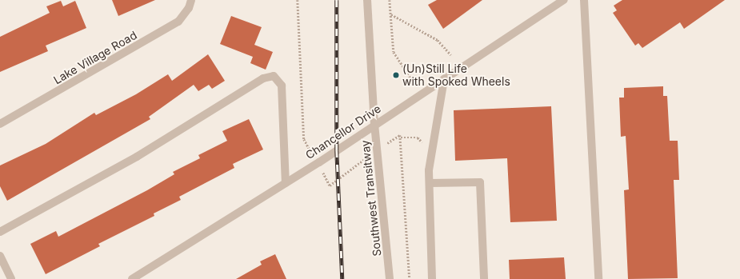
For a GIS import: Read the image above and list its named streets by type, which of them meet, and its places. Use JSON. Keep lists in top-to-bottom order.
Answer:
{
  "streets": {
    "street": ["Lake Village Road", "Chancellor Drive", "Southwest Transitway"]
  },
  "crossings": [
    ["Chancellor Drive", "Southwest Transitway"]
  ],
  "places": ["(Un)Still Life with Spoked Wheels"]
}
